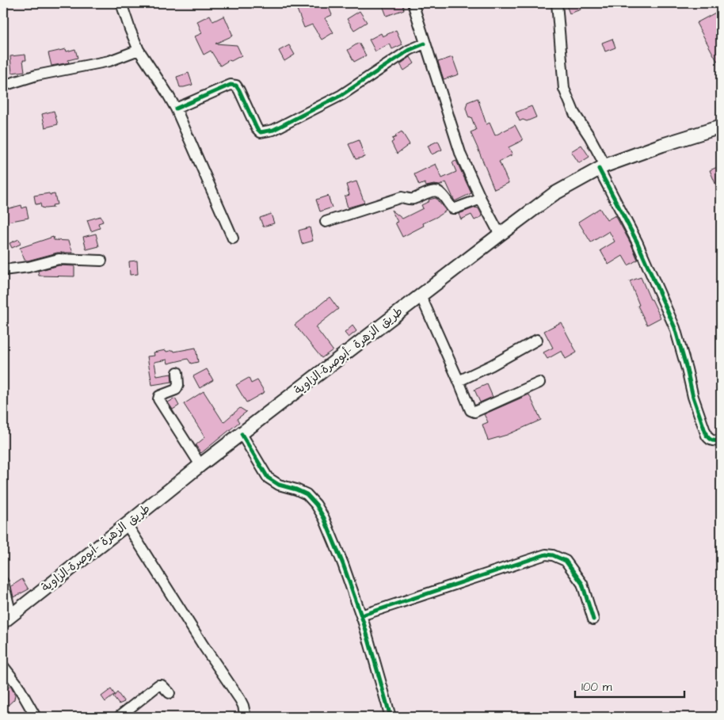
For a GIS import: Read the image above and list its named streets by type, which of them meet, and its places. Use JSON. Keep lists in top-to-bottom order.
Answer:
{
  "streets": {
    "main road": ["طريق الزهرة -أبوصرة-الزاوية"]
  },
  "scale_bar": "100 m"
}
